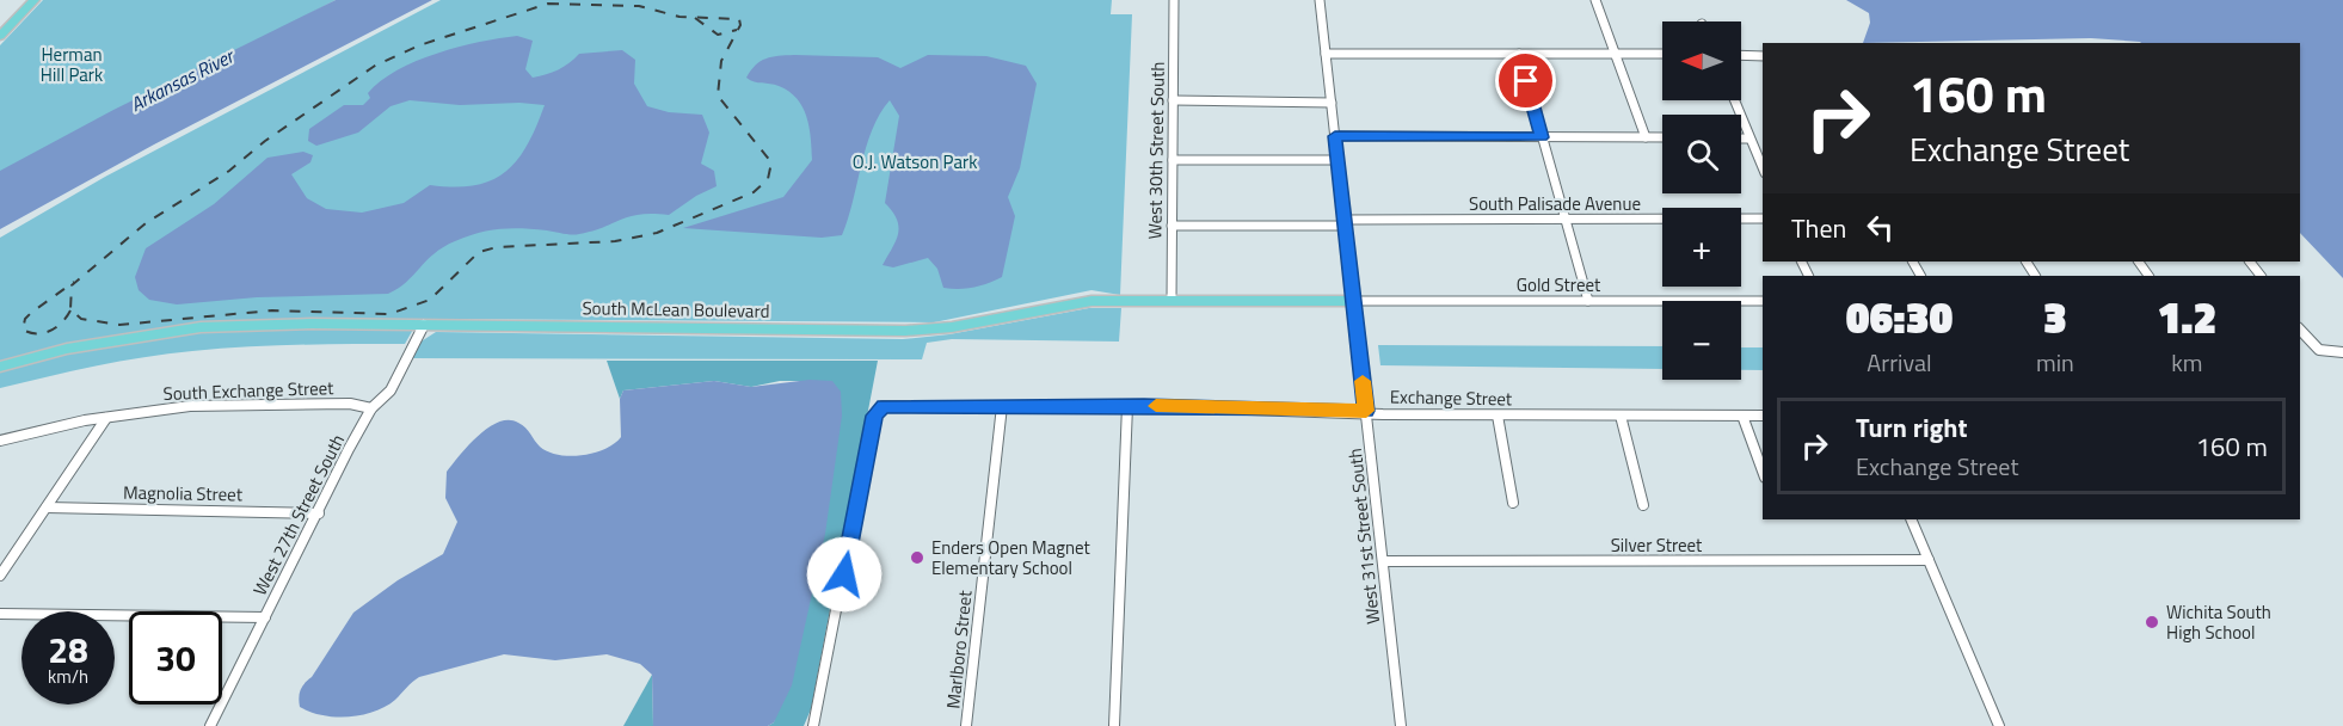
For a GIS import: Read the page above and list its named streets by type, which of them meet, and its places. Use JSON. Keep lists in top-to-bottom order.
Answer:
{
  "streets": {
    "main road": ["South McLean Boulevard"],
    "street": [
      "West 30th Street South",
      "South Palisade Avenue",
      "Gold Street",
      "South Exchange Street",
      "Exchange Street",
      "Magnolia Street",
      "West 27th Street South",
      "West 31st Street South",
      "Silver Street",
      "Marlboro Street"
    ]
  },
  "crossings": [
    ["West 30th Street South", "South Palisade Avenue"],
    ["West 30th Street South", "South McLean Boulevard"],
    ["South Palisade Avenue", "West 31st Street South"],
    ["Gold Street", "South McLean Boulevard"],
    ["Gold Street", "West 31st Street South"],
    ["South McLean Boulevard", "West 27th Street South"],
    ["South McLean Boulevard", "West 31st Street South"],
    ["South Exchange Street", "West 27th Street South"],
    ["Exchange Street", "West 31st Street South"],
    ["Exchange Street", "Marlboro Street"],
    ["Magnolia Street", "West 27th Street South"],
    ["West 31st Street South", "Silver Street"]
  ],
  "water": ["Arkansas River"],
  "parks": ["Herman Hill Park", "O.J. Watson Park"],
  "places": ["Enders Open Magnet Elementary School", "Wichita South High School"],
  "north": "left",
  "page": {
    "map_buttons": ["+", "−"],
    "turn": ["160 m", "Exchange Street"],
    "then": "Then",
    "eta": [
      "06:30",
      "Arrival",
      "3",
      "min",
      "1.2",
      "km"
    ],
    "list": [
      {
        "name": "Turn right",
        "note": "Exchange Street",
        "value": "160 m"
      }
    ],
    "speed": "28 km/h",
    "limit": "30"
  }
}
